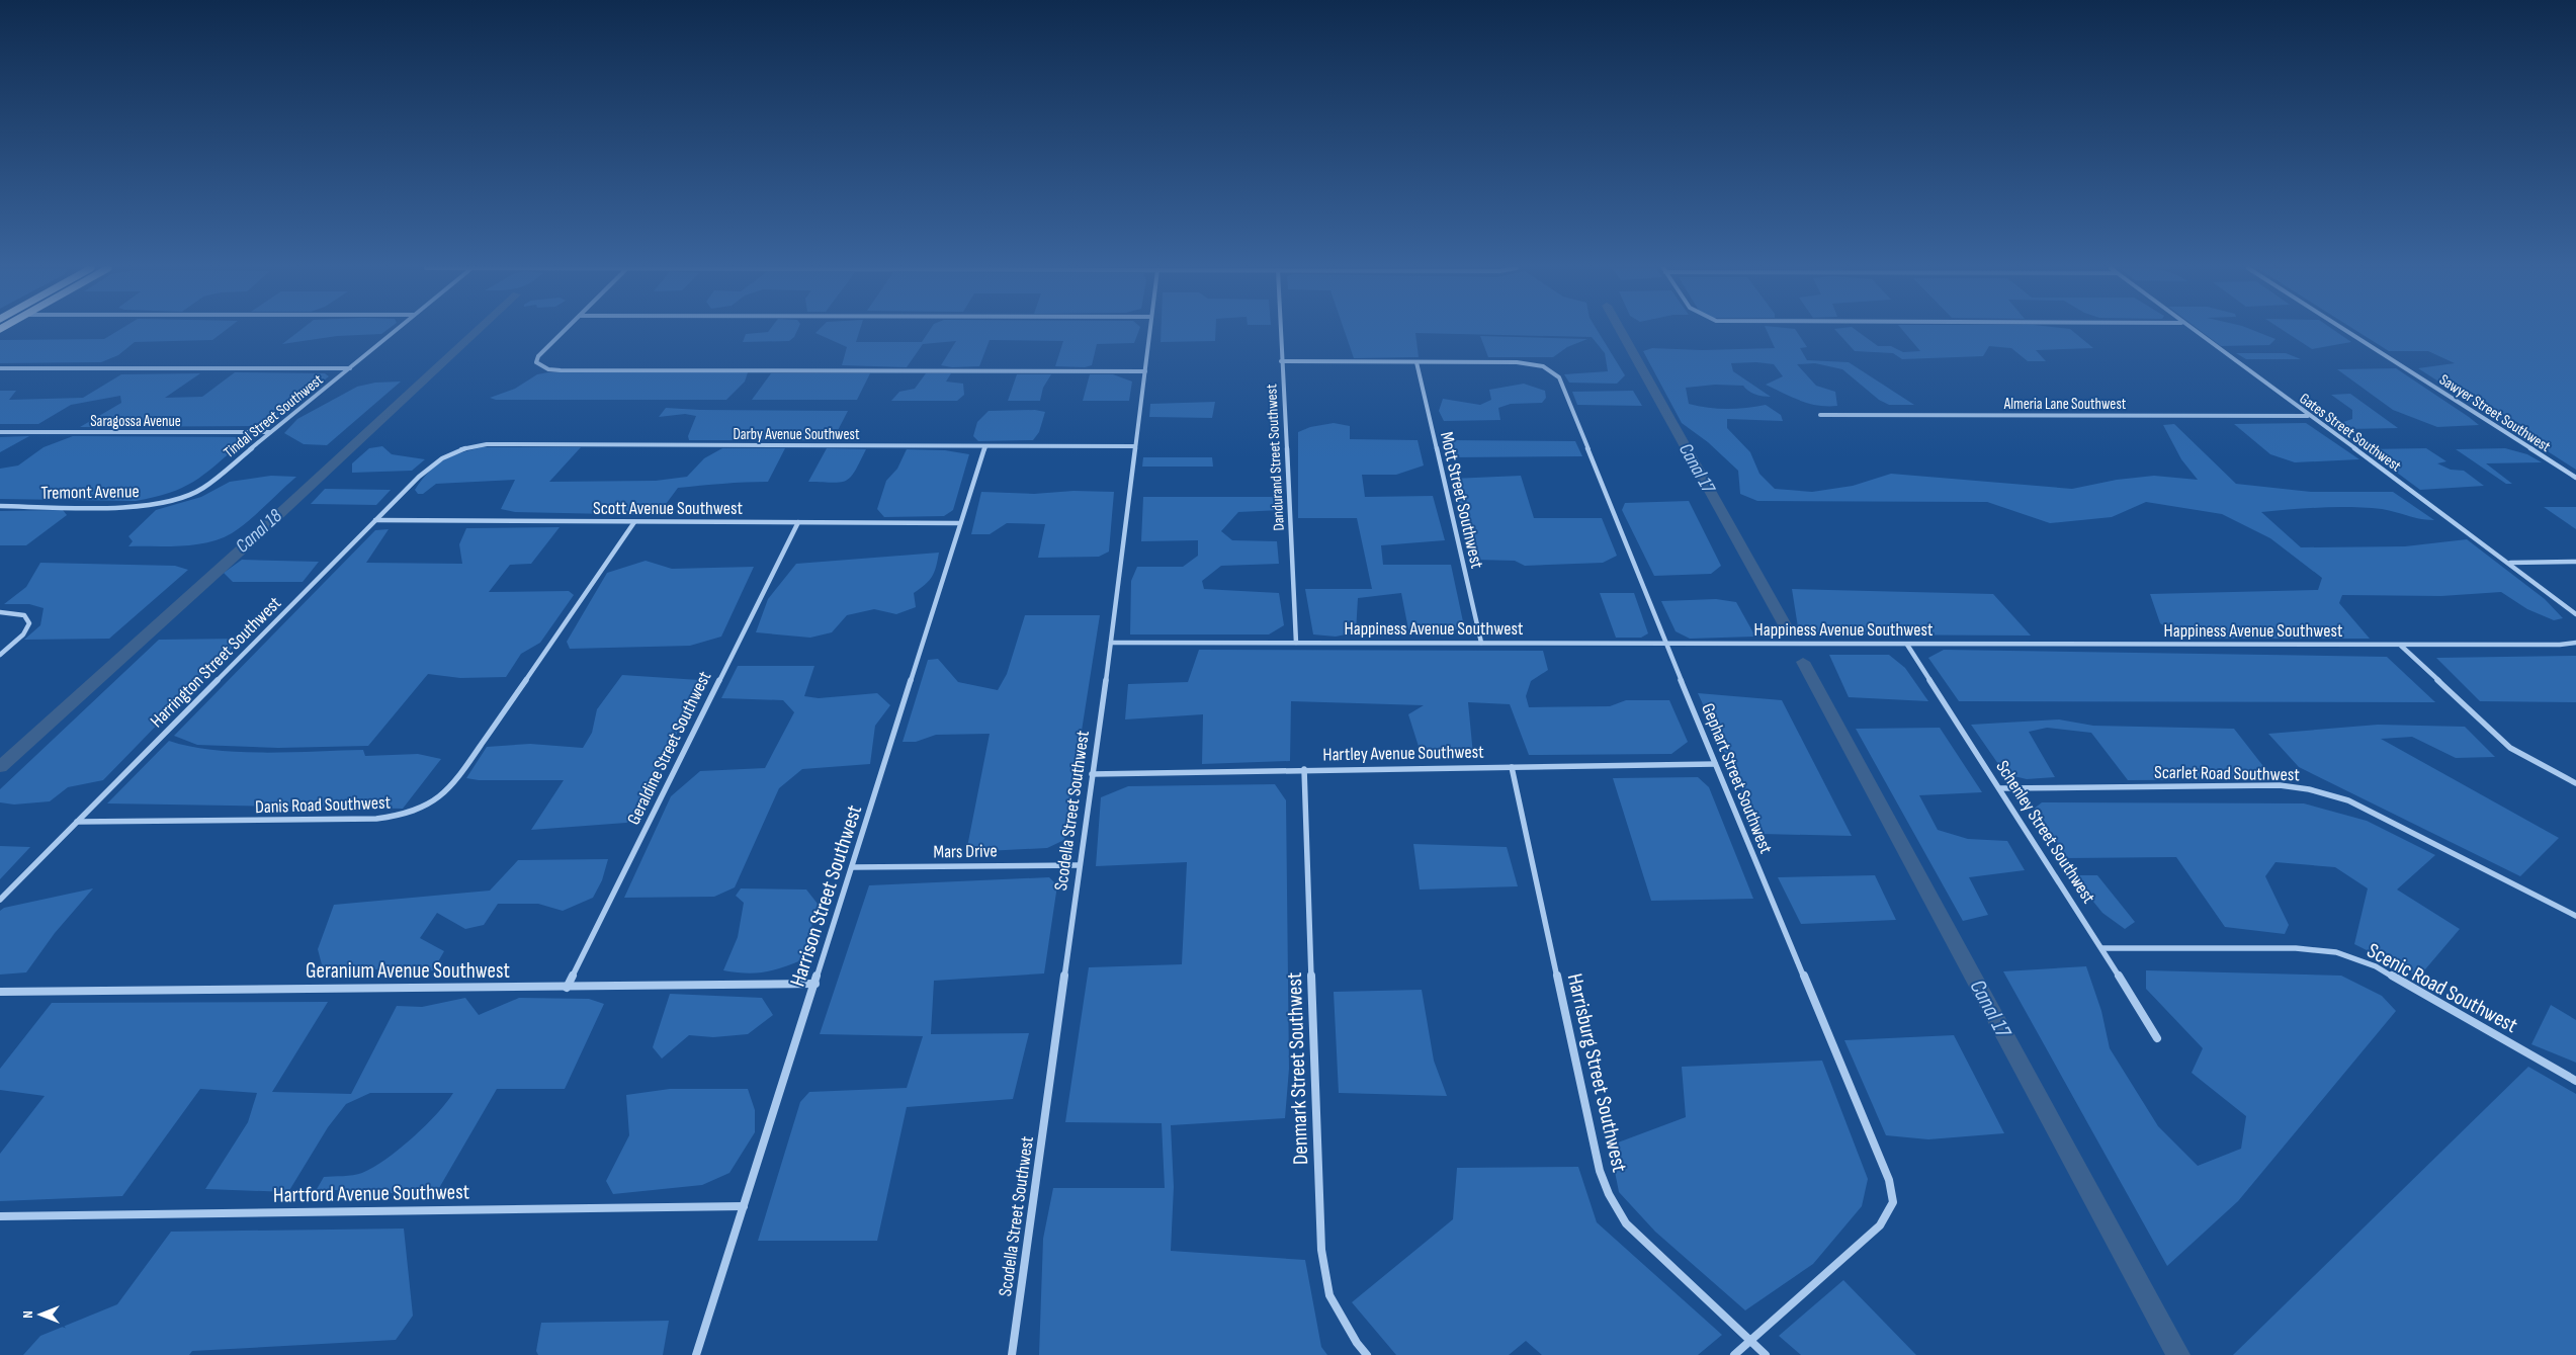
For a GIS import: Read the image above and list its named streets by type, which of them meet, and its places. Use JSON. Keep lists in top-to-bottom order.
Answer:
{
  "streets": {
    "street": [
      "Almeria Lane Southwest",
      "Sawyer Street Southwest",
      "Tindal Street Southwest",
      "Saragossa Avenue",
      "Gates Street Southwest",
      "Darby Avenue Southwest",
      "Dandurand Street Southwest",
      "Tremont Avenue",
      "Mott Street Southwest",
      "Scott Avenue Southwest",
      "Happiness Avenue Southwest",
      "Harrington Street Southwest",
      "Geraldine Street Southwest",
      "Hartley Avenue Southwest",
      "Scarlet Road Southwest",
      "Gephart Street Southwest",
      "Danis Road Southwest",
      "Scodella Street Southwest",
      "Schenley Street Southwest",
      "Mars Drive",
      "Harrison Street Southwest",
      "Geranium Avenue Southwest",
      "Scenic Road Southwest",
      "Denmark Street Southwest",
      "Harrisburg Street Southwest",
      "Hartford Avenue Southwest"
    ]
  },
  "crossings": [
    ["Almeria Lane Southwest", "Gates Street Southwest"],
    ["Tindal Street Southwest", "Saragossa Avenue"],
    ["Tindal Street Southwest", "Tremont Avenue"],
    ["Darby Avenue Southwest", "Harrington Street Southwest"],
    ["Darby Avenue Southwest", "Scodella Street Southwest"],
    ["Darby Avenue Southwest", "Harrison Street Southwest"],
    ["Dandurand Street Southwest", "Happiness Avenue Southwest"],
    ["Mott Street Southwest", "Happiness Avenue Southwest"],
    ["Mott Street Southwest", "Gephart Street Southwest"],
    ["Scott Avenue Southwest", "Harrington Street Southwest"],
    ["Scott Avenue Southwest", "Geraldine Street Southwest"],
    ["Scott Avenue Southwest", "Danis Road Southwest"],
    ["Scott Avenue Southwest", "Harrison Street Southwest"],
    ["Happiness Avenue Southwest", "Gephart Street Southwest"],
    ["Happiness Avenue Southwest", "Scodella Street Southwest"],
    ["Happiness Avenue Southwest", "Schenley Street Southwest"],
    ["Harrington Street Southwest", "Danis Road Southwest"],
    ["Geraldine Street Southwest", "Geranium Avenue Southwest"],
    ["Hartley Avenue Southwest", "Gephart Street Southwest"],
    ["Hartley Avenue Southwest", "Scodella Street Southwest"],
    ["Hartley Avenue Southwest", "Denmark Street Southwest"],
    ["Hartley Avenue Southwest", "Harrisburg Street Southwest"],
    ["Scarlet Road Southwest", "Schenley Street Southwest"],
    ["Gephart Street Southwest", "Harrisburg Street Southwest"],
    ["Scodella Street Southwest", "Mars Drive"],
    ["Schenley Street Southwest", "Scenic Road Southwest"],
    ["Mars Drive", "Harrison Street Southwest"],
    ["Harrison Street Southwest", "Geranium Avenue Southwest"],
    ["Harrison Street Southwest", "Hartford Avenue Southwest"]
  ],
  "water": ["Canal 17", "Canal 18"],
  "north": "left"
}
